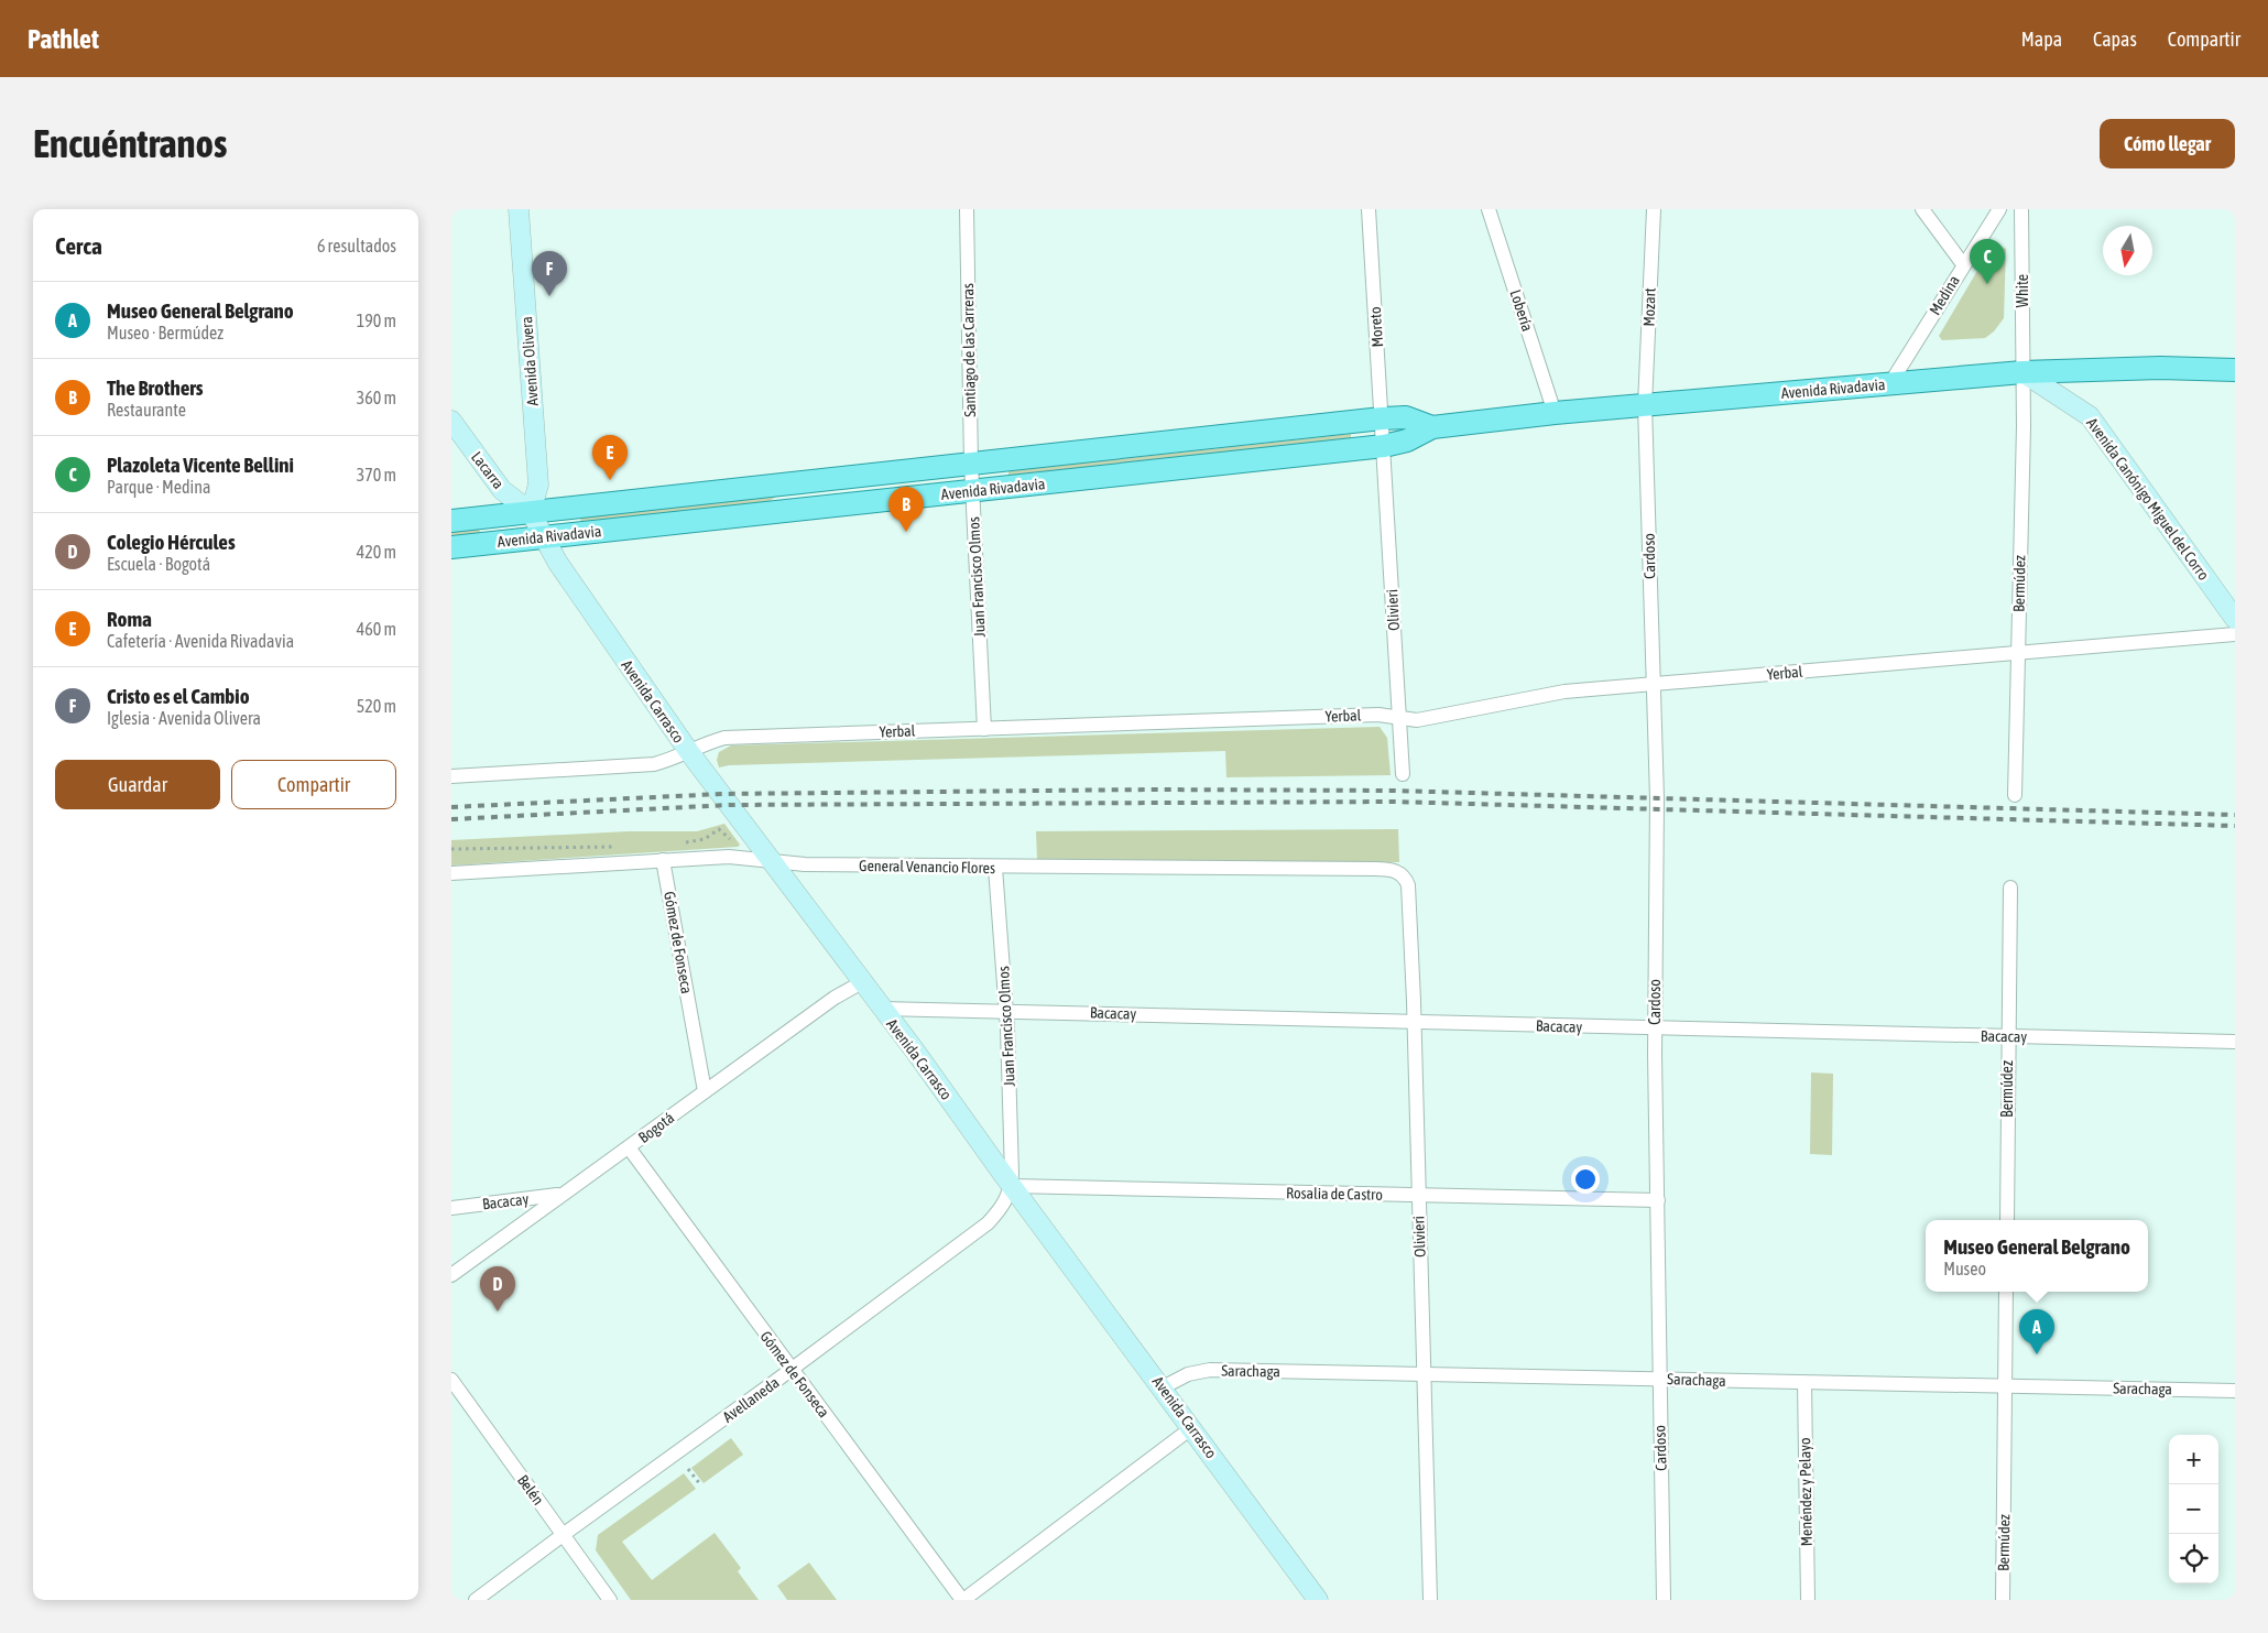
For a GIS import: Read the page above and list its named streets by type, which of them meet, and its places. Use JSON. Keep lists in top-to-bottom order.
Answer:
{
  "streets": {
    "main road": [
      "Avenida Olivera",
      "Avenida Rivadavia",
      "Lacarra",
      "Avenida Canónigo Miguel del Corro",
      "Avenida Carrasco"
    ],
    "street": [
      "White",
      "Medina",
      "Mozart",
      "Lobería",
      "Moreto",
      "Santiago de las Carreras",
      "Cardoso",
      "Juan Francisco Olmos",
      "Bermúdez",
      "Olivieri",
      "Yerbal",
      "General Venancio Flores",
      "Gómez de Fonseca",
      "Bacacay",
      "Bogotá",
      "Rosalia de Castro",
      "Sarachaga",
      "Avellaneda",
      "Belén",
      "Menéndez y Pelayo"
    ]
  },
  "crossings": [
    ["White", "Avenida Rivadavia"],
    ["White", "Avenida Canónigo Miguel del Corro"],
    ["White", "Bermúdez"],
    ["Medina", "Avenida Rivadavia"],
    ["Mozart", "Avenida Rivadavia"],
    ["Mozart", "Cardoso"],
    ["Lobería", "Avenida Rivadavia"],
    ["Moreto", "Avenida Rivadavia"],
    ["Moreto", "Olivieri"],
    ["Santiago de las Carreras", "Avenida Rivadavia"],
    ["Santiago de las Carreras", "Juan Francisco Olmos"],
    ["Avenida Olivera", "Avenida Rivadavia"],
    ["Avenida Olivera", "Lacarra"],
    ["Avenida Olivera", "Avenida Carrasco"],
    ["Avenida Rivadavia", "Lacarra"],
    ["Avenida Rivadavia", "Avenida Canónigo Miguel del Corro"],
    ["Avenida Rivadavia", "Cardoso"],
    ["Avenida Rivadavia", "Juan Francisco Olmos"],
    ["Avenida Rivadavia", "Bermúdez"],
    ["Avenida Rivadavia", "Olivieri"],
    ["Avenida Rivadavia", "Avenida Carrasco"],
    ["Lacarra", "Avenida Carrasco"],
    ["Avenida Canónigo Miguel del Corro", "Bermúdez"],
    ["Cardoso", "Yerbal"],
    ["Cardoso", "Bacacay"],
    ["Cardoso", "Rosalia de Castro"],
    ["Cardoso", "Sarachaga"],
    ["Juan Francisco Olmos", "Yerbal"],
    ["Juan Francisco Olmos", "Avenida Carrasco"],
    ["Juan Francisco Olmos", "General Venancio Flores"],
    ["Juan Francisco Olmos", "Bacacay"],
    ["Juan Francisco Olmos", "Rosalia de Castro"],
    ["Juan Francisco Olmos", "Avellaneda"],
    ["Bermúdez", "Yerbal"],
    ["Bermúdez", "Bacacay"],
    ["Bermúdez", "Sarachaga"],
    ["Olivieri", "Yerbal"],
    ["Olivieri", "General Venancio Flores"],
    ["Olivieri", "Bacacay"],
    ["Olivieri", "Rosalia de Castro"],
    ["Olivieri", "Sarachaga"],
    ["Yerbal", "Avenida Carrasco"],
    ["Avenida Carrasco", "General Venancio Flores"],
    ["Avenida Carrasco", "Bacacay"],
    ["Avenida Carrasco", "Bogotá"],
    ["Avenida Carrasco", "Rosalia de Castro"],
    ["Avenida Carrasco", "Sarachaga"],
    ["Avenida Carrasco", "Avellaneda"],
    ["General Venancio Flores", "Gómez de Fonseca"],
    ["Gómez de Fonseca", "Bogotá"],
    ["Gómez de Fonseca", "Avellaneda"],
    ["Bacacay", "Bogotá"],
    ["Rosalia de Castro", "Avellaneda"],
    ["Sarachaga", "Menéndez y Pelayo"],
    ["Avellaneda", "Belén"]
  ],
  "north": "bottom",
  "page": {
    "header": "Pathlet",
    "nav": ["Mapa", "Capas", "Compartir"],
    "buttons": [
      "Cómo llegar",
      ["Guardar", "Compartir"]
    ],
    "title": "Encuéntranos",
    "heading": ["Cerca", "6 resultados"],
    "pins": [
      "C",
      "F",
      "E",
      "B",
      "D",
      "A"
    ],
    "list": [
      {
        "mark": "A",
        "name": "Museo General Belgrano",
        "note": "Museo · Bermúdez",
        "value": "190 m"
      },
      {
        "mark": "B",
        "name": "The Brothers",
        "note": "Restaurante",
        "value": "360 m"
      },
      {
        "mark": "C",
        "name": "Plazoleta Vicente Bellini",
        "note": "Parque · Medina",
        "value": "370 m"
      },
      {
        "mark": "D",
        "name": "Colegio Hércules",
        "note": "Escuela · Bogotá",
        "value": "420 m"
      },
      {
        "mark": "E",
        "name": "Roma",
        "note": "Cafetería · Avenida Rivadavia",
        "value": "460 m"
      },
      {
        "mark": "F",
        "name": "Cristo es el Cambio",
        "note": "Iglesia · Avenida Olivera",
        "value": "520 m"
      }
    ],
    "popup": ["Museo General Belgrano", "Museo"],
    "map_buttons": ["+", "−"]
  }
}
